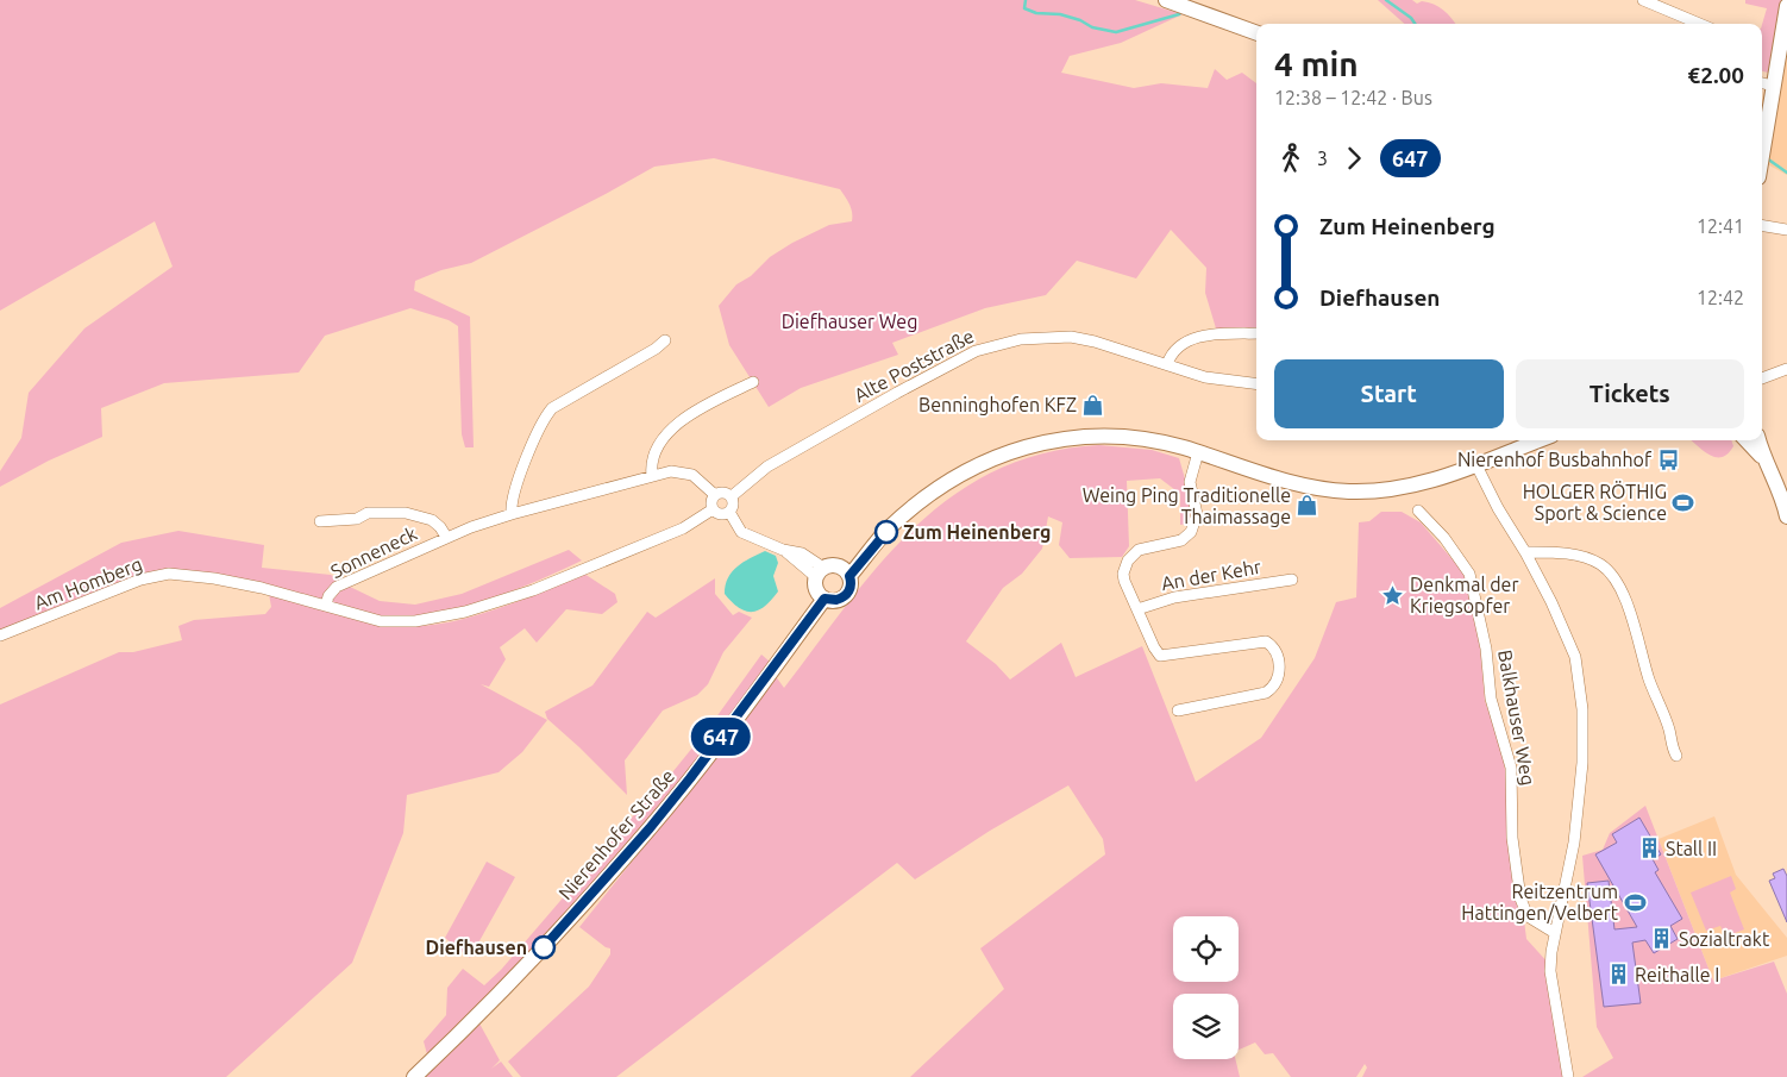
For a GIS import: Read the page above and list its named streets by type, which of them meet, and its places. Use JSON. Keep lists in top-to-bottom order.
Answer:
{
  "streets": {
    "main road": ["Nierenhofer Straße"],
    "street": [
      "Alte Poststraße",
      "Sonneneck",
      "An der Kehr",
      "Am Homberg",
      "Balkhauser Weg"
    ]
  },
  "crossings": [
    ["Sonneneck", "Am Homberg"]
  ],
  "parks": ["Diefhauser Weg"],
  "places": {
    "shop": ["Benninghofen KFZ", "Weing Ping Traditionelle Thaimassage"],
    "bus stop": ["Nierenhof Busbahnhof"],
    "sports": ["HOLGER RÖTHIG Sport & Science", "Reitzentrum Hattingen/Velbert"],
    "other": ["Zum Heinenberg", "Diefhausen"],
    "place": ["Denkmal der Kriegsopfer"],
    "building": ["Stall II", "Sozialtrakt", "Reithalle I"]
  },
  "lines": ["bus line 647"],
  "page": {
    "on_map": "647",
    "heading": ["4 min", "12:38 – 12:42 · Bus", "€2.00"],
    "legs": ["3", "647"],
    "list": [
      {
        "name": "Zum Heinenberg",
        "value": "12:41"
      },
      {
        "name": "Diefhausen",
        "value": "12:42"
      }
    ],
    "buttons": ["Start", "Tickets"]
  }
}
